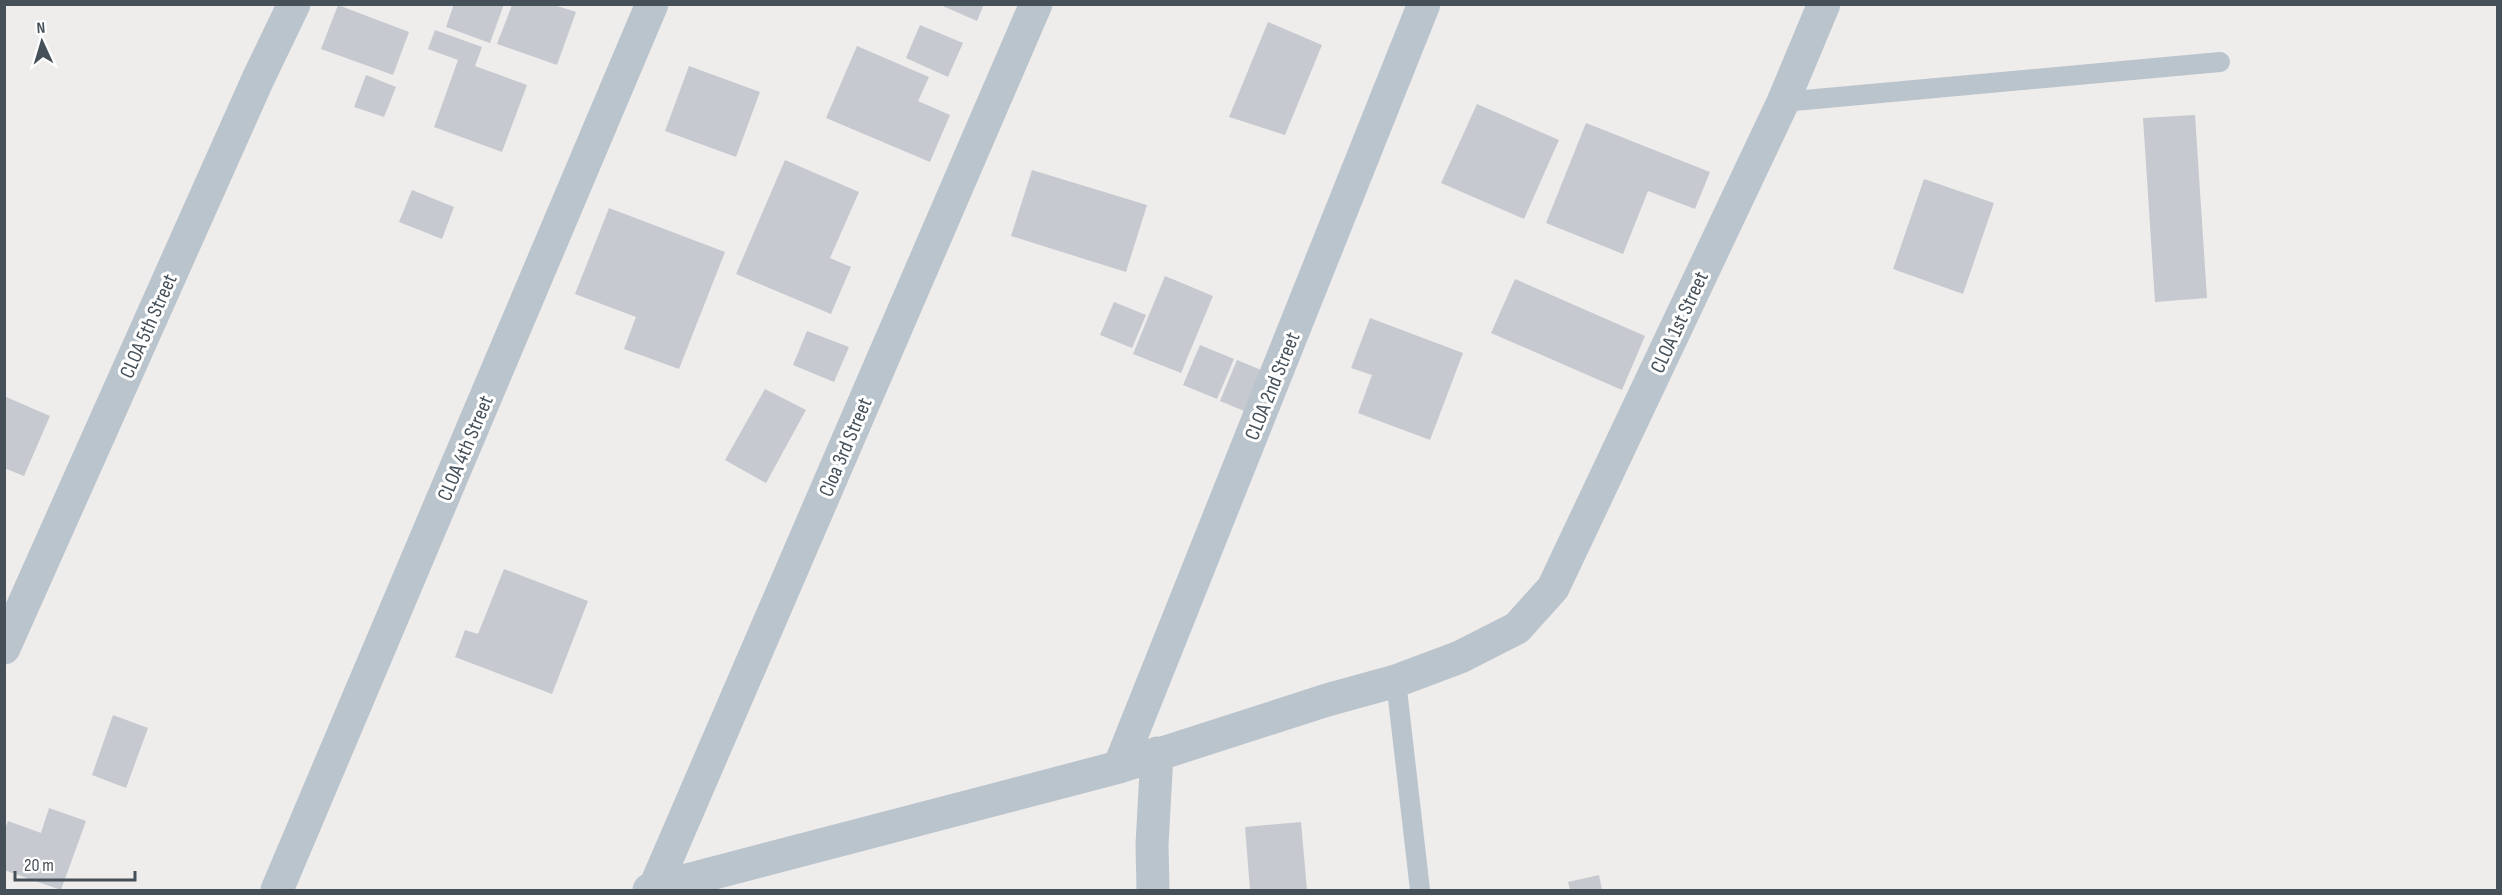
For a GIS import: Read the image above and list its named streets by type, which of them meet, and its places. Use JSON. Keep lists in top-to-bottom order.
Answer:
{
  "streets": {
    "street": [
      "CLOA 1st Street",
      "CLOA 5th Street",
      "CLOA 2nd Street",
      "Cloa 3rd Street",
      "CLOA 4th Street"
    ]
  },
  "scale_bar": "20 m",
  "north": "top"
}
